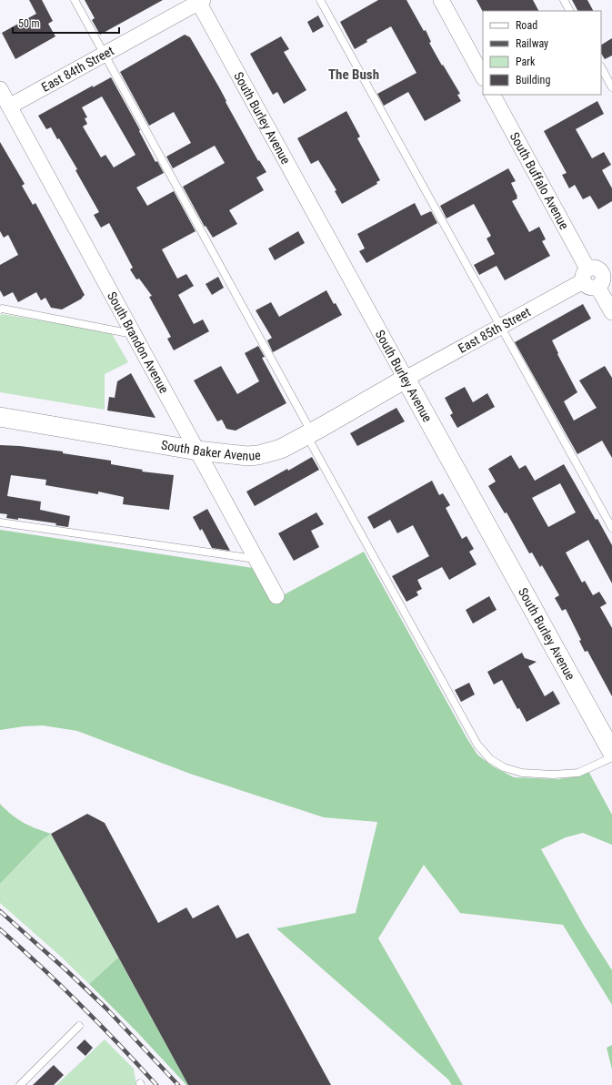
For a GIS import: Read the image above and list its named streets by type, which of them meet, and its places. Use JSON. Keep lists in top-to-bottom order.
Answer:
{
  "streets": {
    "street": [
      "East 84th Street",
      "South Burley Avenue",
      "South Buffalo Avenue",
      "East 85th Street",
      "South Brandon Avenue",
      "South Baker Avenue"
    ]
  },
  "crossings": [
    ["East 84th Street", "South Burley Avenue"],
    ["East 84th Street", "South Brandon Avenue"],
    ["South Burley Avenue", "East 85th Street"],
    ["South Burley Avenue", "South Baker Avenue"],
    ["South Buffalo Avenue", "East 85th Street"],
    ["East 85th Street", "South Baker Avenue"],
    ["South Brandon Avenue", "South Baker Avenue"]
  ],
  "districts": ["The Bush"],
  "legend": [
    "Road",
    "Railway",
    "Park",
    "Building"
  ],
  "scale_bar": "50 m"
}
